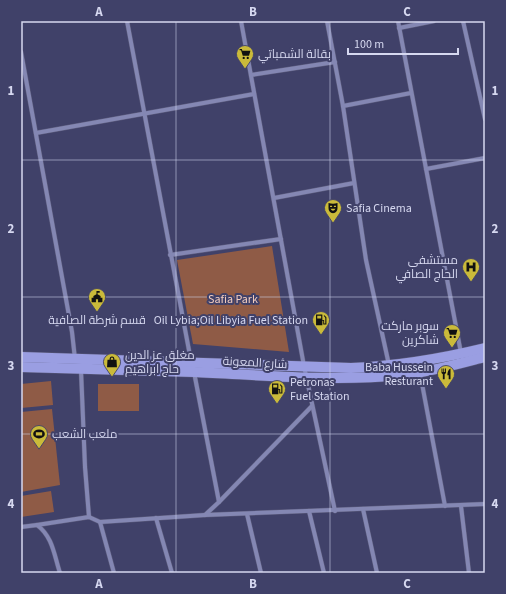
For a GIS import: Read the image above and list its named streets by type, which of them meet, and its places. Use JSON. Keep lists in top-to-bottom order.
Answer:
{
  "streets": {
    "highway": ["شارع المعونة"]
  },
  "parks": ["Safia Park"],
  "places": {
    "supermarket": ["بقالة الشمباتي", "سوبر ماركت شاكرين"],
    "theatre": ["Safia Cinema"],
    "hospital": ["مستشفى الحاج الصافي"],
    "public building": ["قسم شرطة الصافية"],
    "fuel station": ["Oil Lybia;Oil Libyia Fuel Station", "Petronas Fuel Station"],
    "shop": ["مغلق عز الدين حاج ابراهيم"],
    "restaurant": ["Baba Hussein Resturant"],
    "sports": ["ملعب الشعب"]
  },
  "scale_bar": "100 m",
  "grid": {
    "columns": ["A", "B", "C"],
    "rows": [
      "1",
      "2",
      "3",
      "4"
    ]
  }
}
